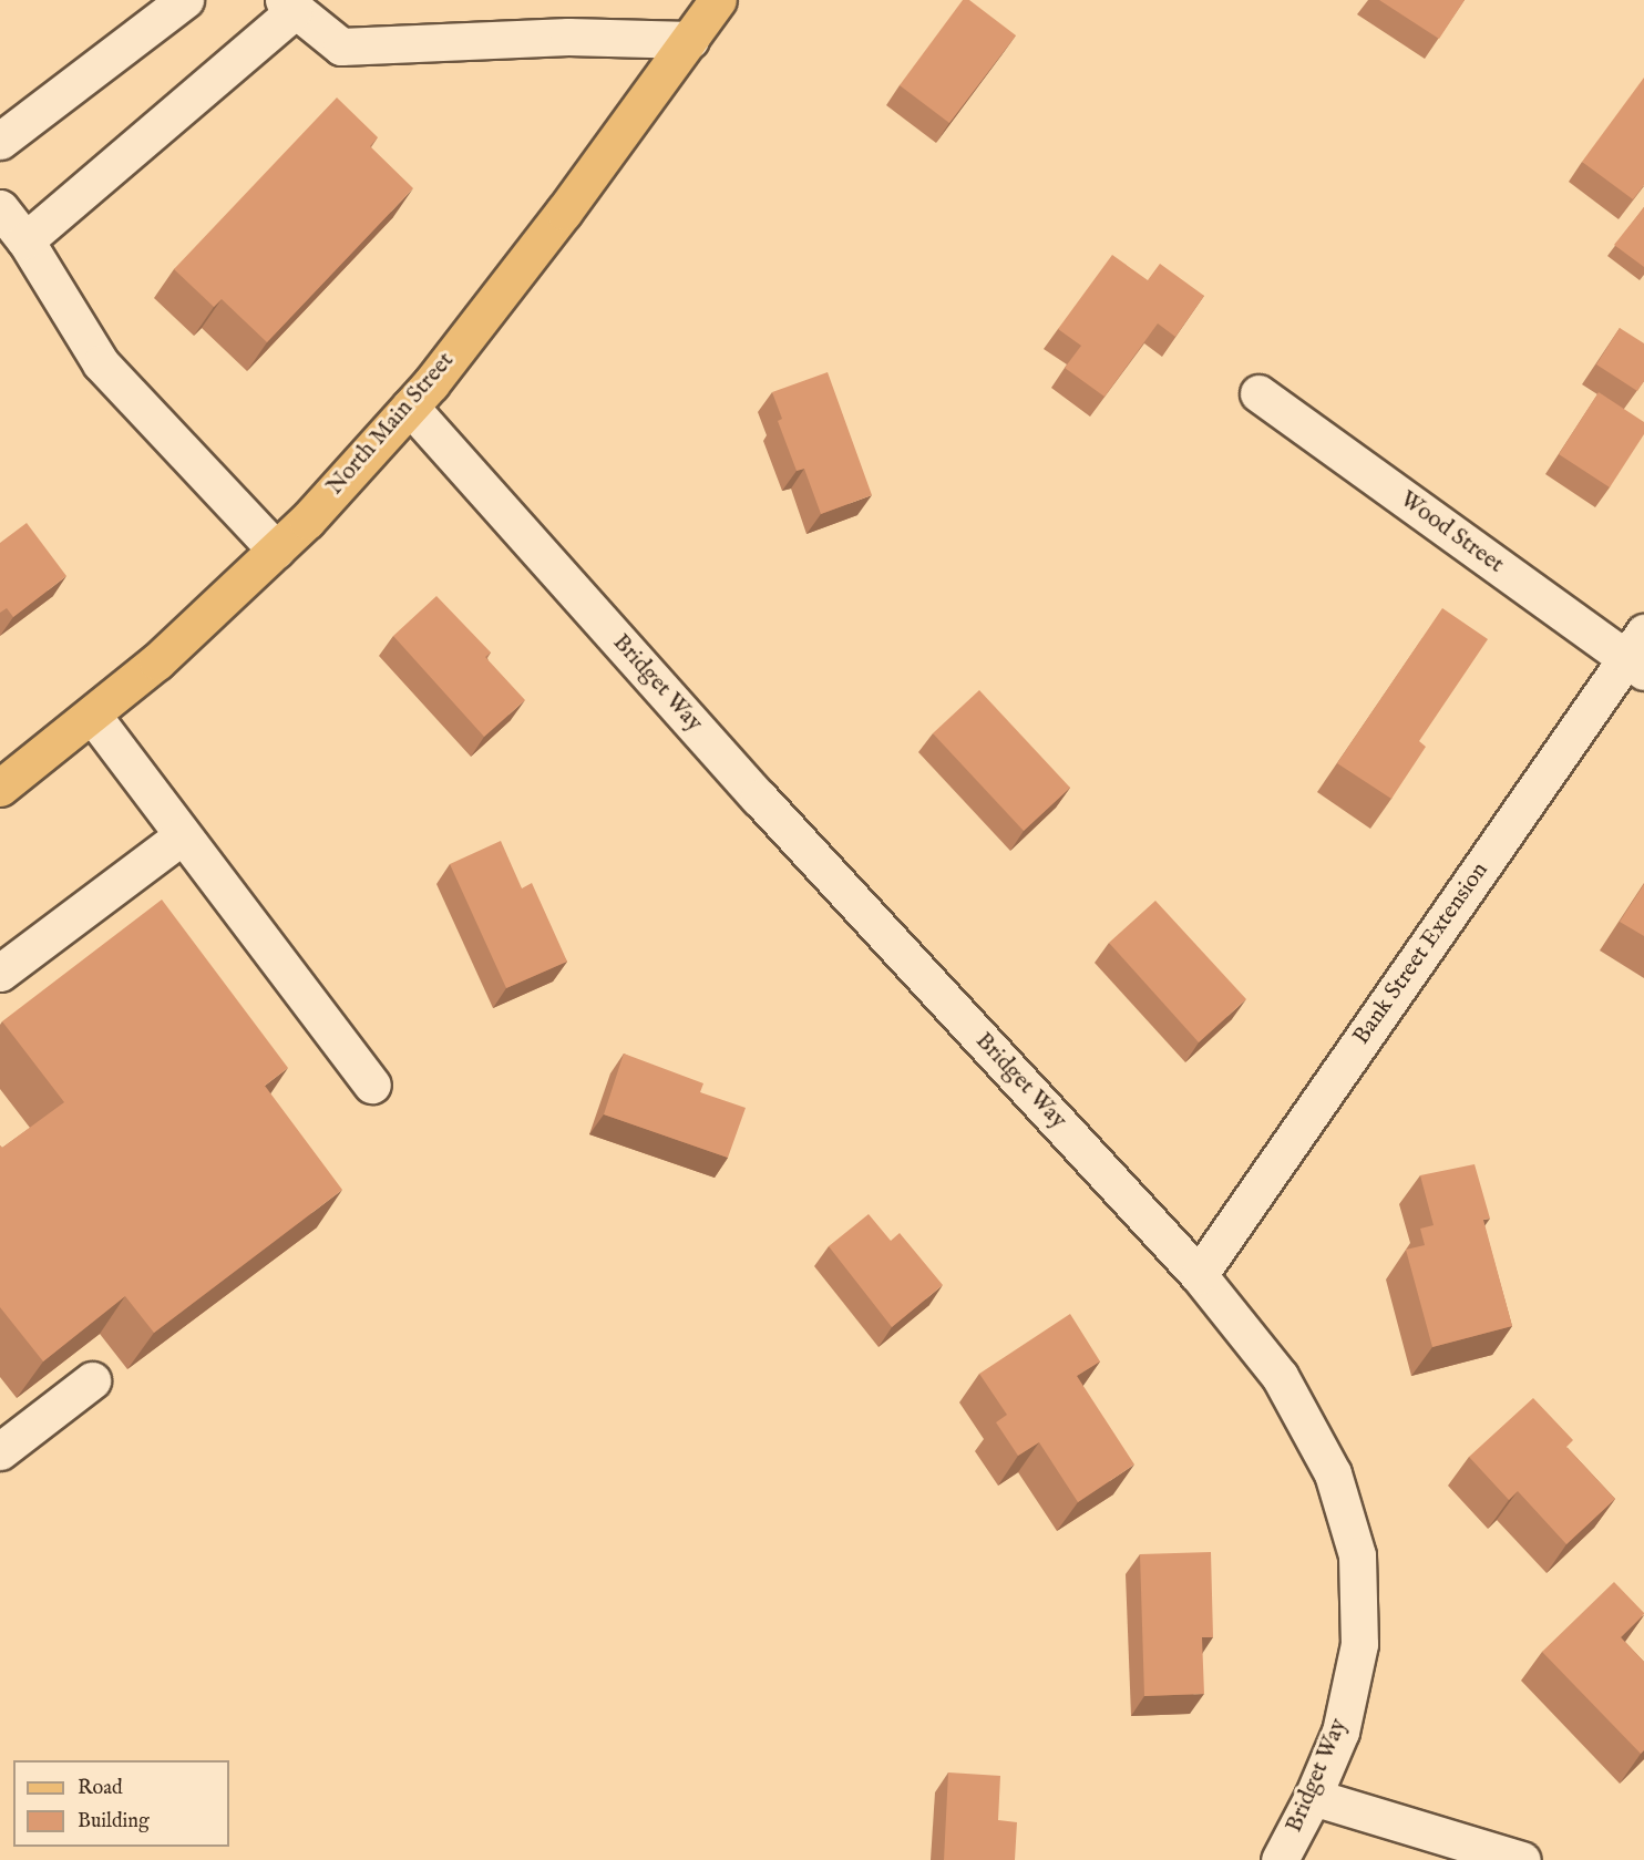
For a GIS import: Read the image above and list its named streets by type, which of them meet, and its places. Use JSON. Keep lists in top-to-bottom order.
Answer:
{
  "streets": {
    "main road": ["North Main Street"],
    "street": ["Wood Street", "Bridget Way", "Bank Street Extension"]
  },
  "crossings": [
    ["North Main Street", "Bridget Way"],
    ["Wood Street", "Bank Street Extension"],
    ["Bridget Way", "Bank Street Extension"]
  ],
  "legend": ["Road", "Building"]
}
